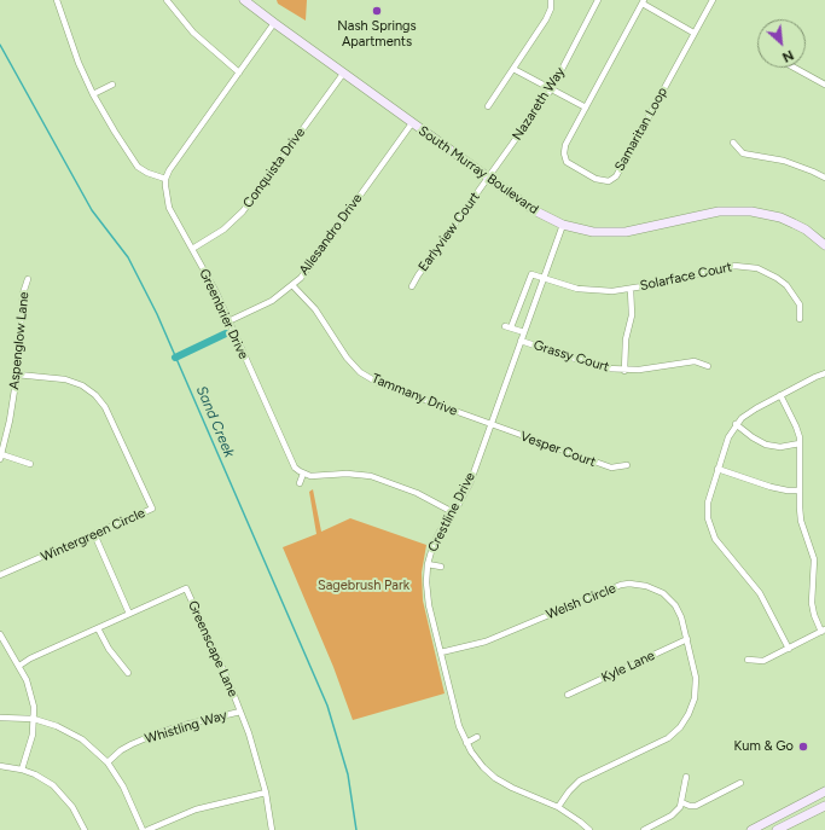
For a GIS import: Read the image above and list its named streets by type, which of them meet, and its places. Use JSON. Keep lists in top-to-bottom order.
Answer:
{
  "streets": {
    "main road": ["South Murray Boulevard"],
    "street": [
      "Nazareth Way",
      "Samaritan Loop",
      "Conquista Drive",
      "Earlyview Court",
      "Allesandro Drive",
      "Solarface Court",
      "Greenbrier Drive",
      "Aspenglow Lane",
      "Grassy Court",
      "Tammany Drive",
      "Vesper Court",
      "Crestline Drive",
      "Wintergreen Circle",
      "Welsh Circle",
      "Greenscape Lane",
      "Kyle Lane",
      "Whistling Way"
    ]
  },
  "crossings": [
    ["Nazareth Way", "South Murray Boulevard"],
    ["Nazareth Way", "Earlyview Court"],
    ["Conquista Drive", "South Murray Boulevard"],
    ["Conquista Drive", "Greenbrier Drive"],
    ["South Murray Boulevard", "Earlyview Court"],
    ["South Murray Boulevard", "Allesandro Drive"],
    ["South Murray Boulevard", "Crestline Drive"],
    ["Allesandro Drive", "Greenbrier Drive"],
    ["Allesandro Drive", "Tammany Drive"],
    ["Solarface Court", "Crestline Drive"],
    ["Aspenglow Lane", "Wintergreen Circle"],
    ["Grassy Court", "Crestline Drive"],
    ["Tammany Drive", "Vesper Court"],
    ["Tammany Drive", "Crestline Drive"],
    ["Vesper Court", "Crestline Drive"],
    ["Crestline Drive", "Welsh Circle"],
    ["Welsh Circle", "Kyle Lane"],
    ["Greenscape Lane", "Whistling Way"]
  ],
  "water": ["Sand Creek"],
  "parks": ["Sagebrush Park"],
  "places": ["Nash Springs Apartments", "Kum & Go"],
  "north": "bottom right"
}
